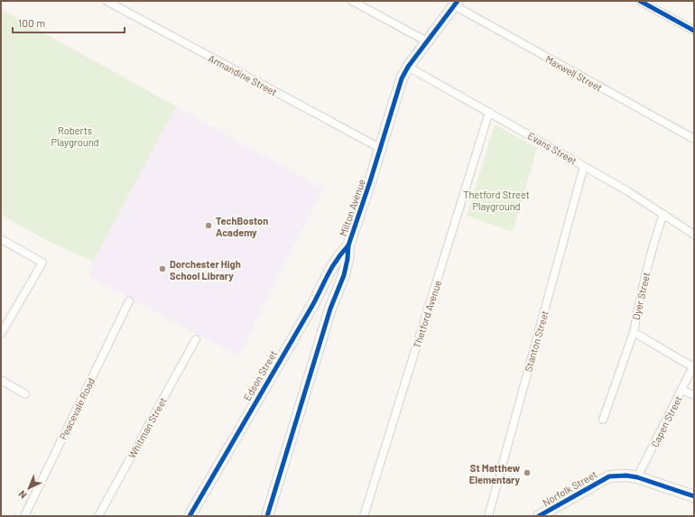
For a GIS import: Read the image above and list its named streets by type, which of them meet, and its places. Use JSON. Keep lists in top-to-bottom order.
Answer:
{
  "streets": {
    "street": [
      "Maxwell Street",
      "Armandine Street",
      "Evans Street",
      "Milton Avenue",
      "Dyer Street",
      "Thetford Avenue",
      "Stanton Street",
      "Edson Street",
      "Peacevale Road",
      "Capen Street",
      "Whitman Street",
      "Norfolk Street"
    ]
  },
  "crossings": [
    ["Maxwell Street", "Milton Avenue"],
    ["Armandine Street", "Milton Avenue"],
    ["Evans Street", "Milton Avenue"],
    ["Evans Street", "Dyer Street"],
    ["Evans Street", "Thetford Avenue"],
    ["Evans Street", "Stanton Street"],
    ["Milton Avenue", "Edson Street"],
    ["Dyer Street", "Capen Street"],
    ["Capen Street", "Norfolk Street"]
  ],
  "parks": ["Roberts Playground", "Thetford Street Playground"],
  "places": ["TechBoston Academy", "Dorchester High School Library", "St Matthew Elementary"],
  "scale_bar": "100 m",
  "north": "bottom left"
}
